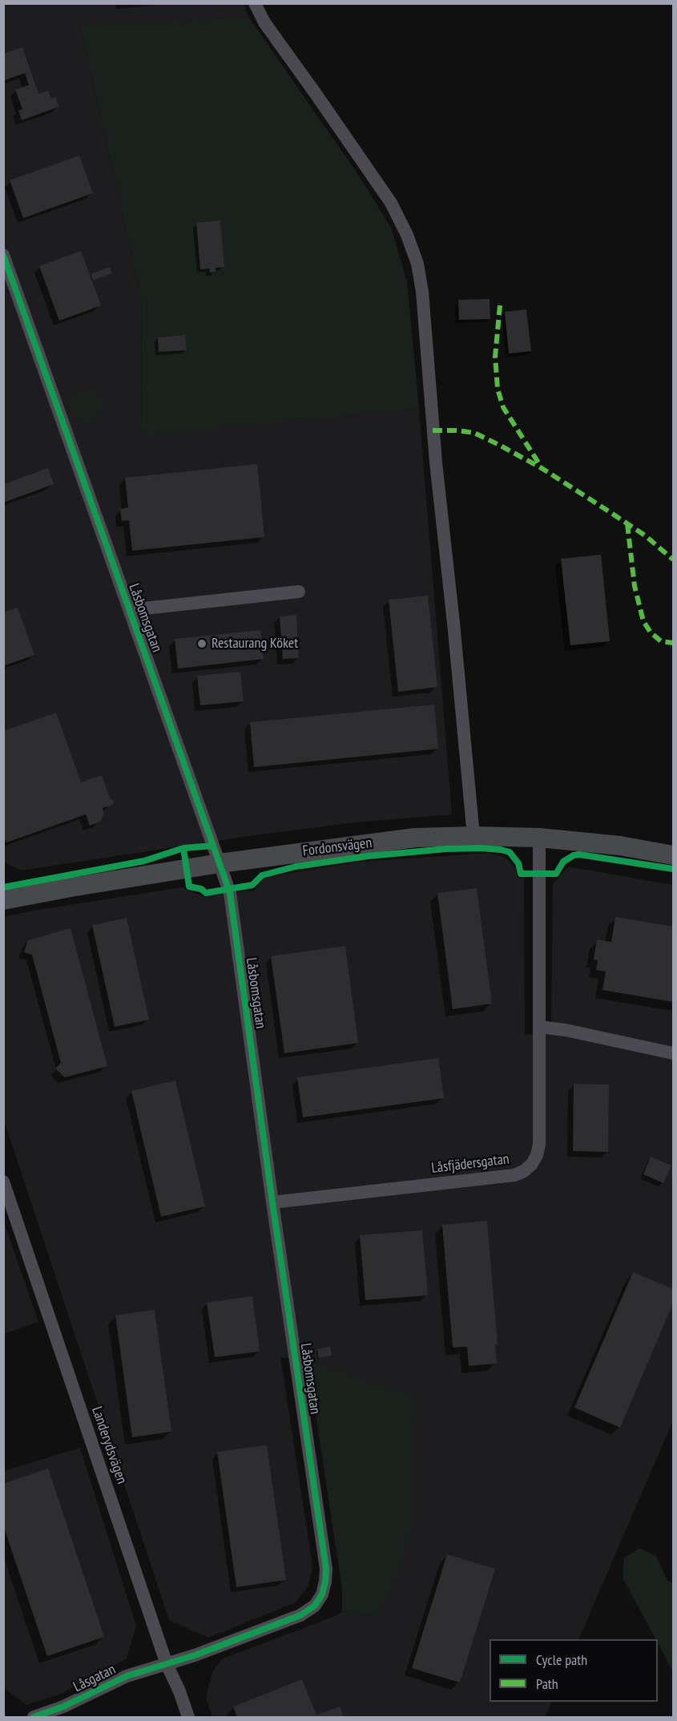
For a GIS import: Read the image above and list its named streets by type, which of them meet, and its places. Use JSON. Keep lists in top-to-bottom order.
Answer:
{
  "streets": {
    "street": [
      "Låsbomsgatan",
      "Fordonsvägen",
      "Låsfjädersgatan",
      "Landerydsvägen",
      "Låsgatan"
    ]
  },
  "crossings": [
    ["Låsbomsgatan", "Fordonsvägen"],
    ["Låsbomsgatan", "Låsfjädersgatan"],
    ["Låsbomsgatan", "Landerydsvägen"],
    ["Låsbomsgatan", "Låsgatan"],
    ["Fordonsvägen", "Låsfjädersgatan"],
    ["Landerydsvägen", "Låsgatan"]
  ],
  "places": ["Restaurang Köket"],
  "legend": ["Cycle path", "Path"]
}
